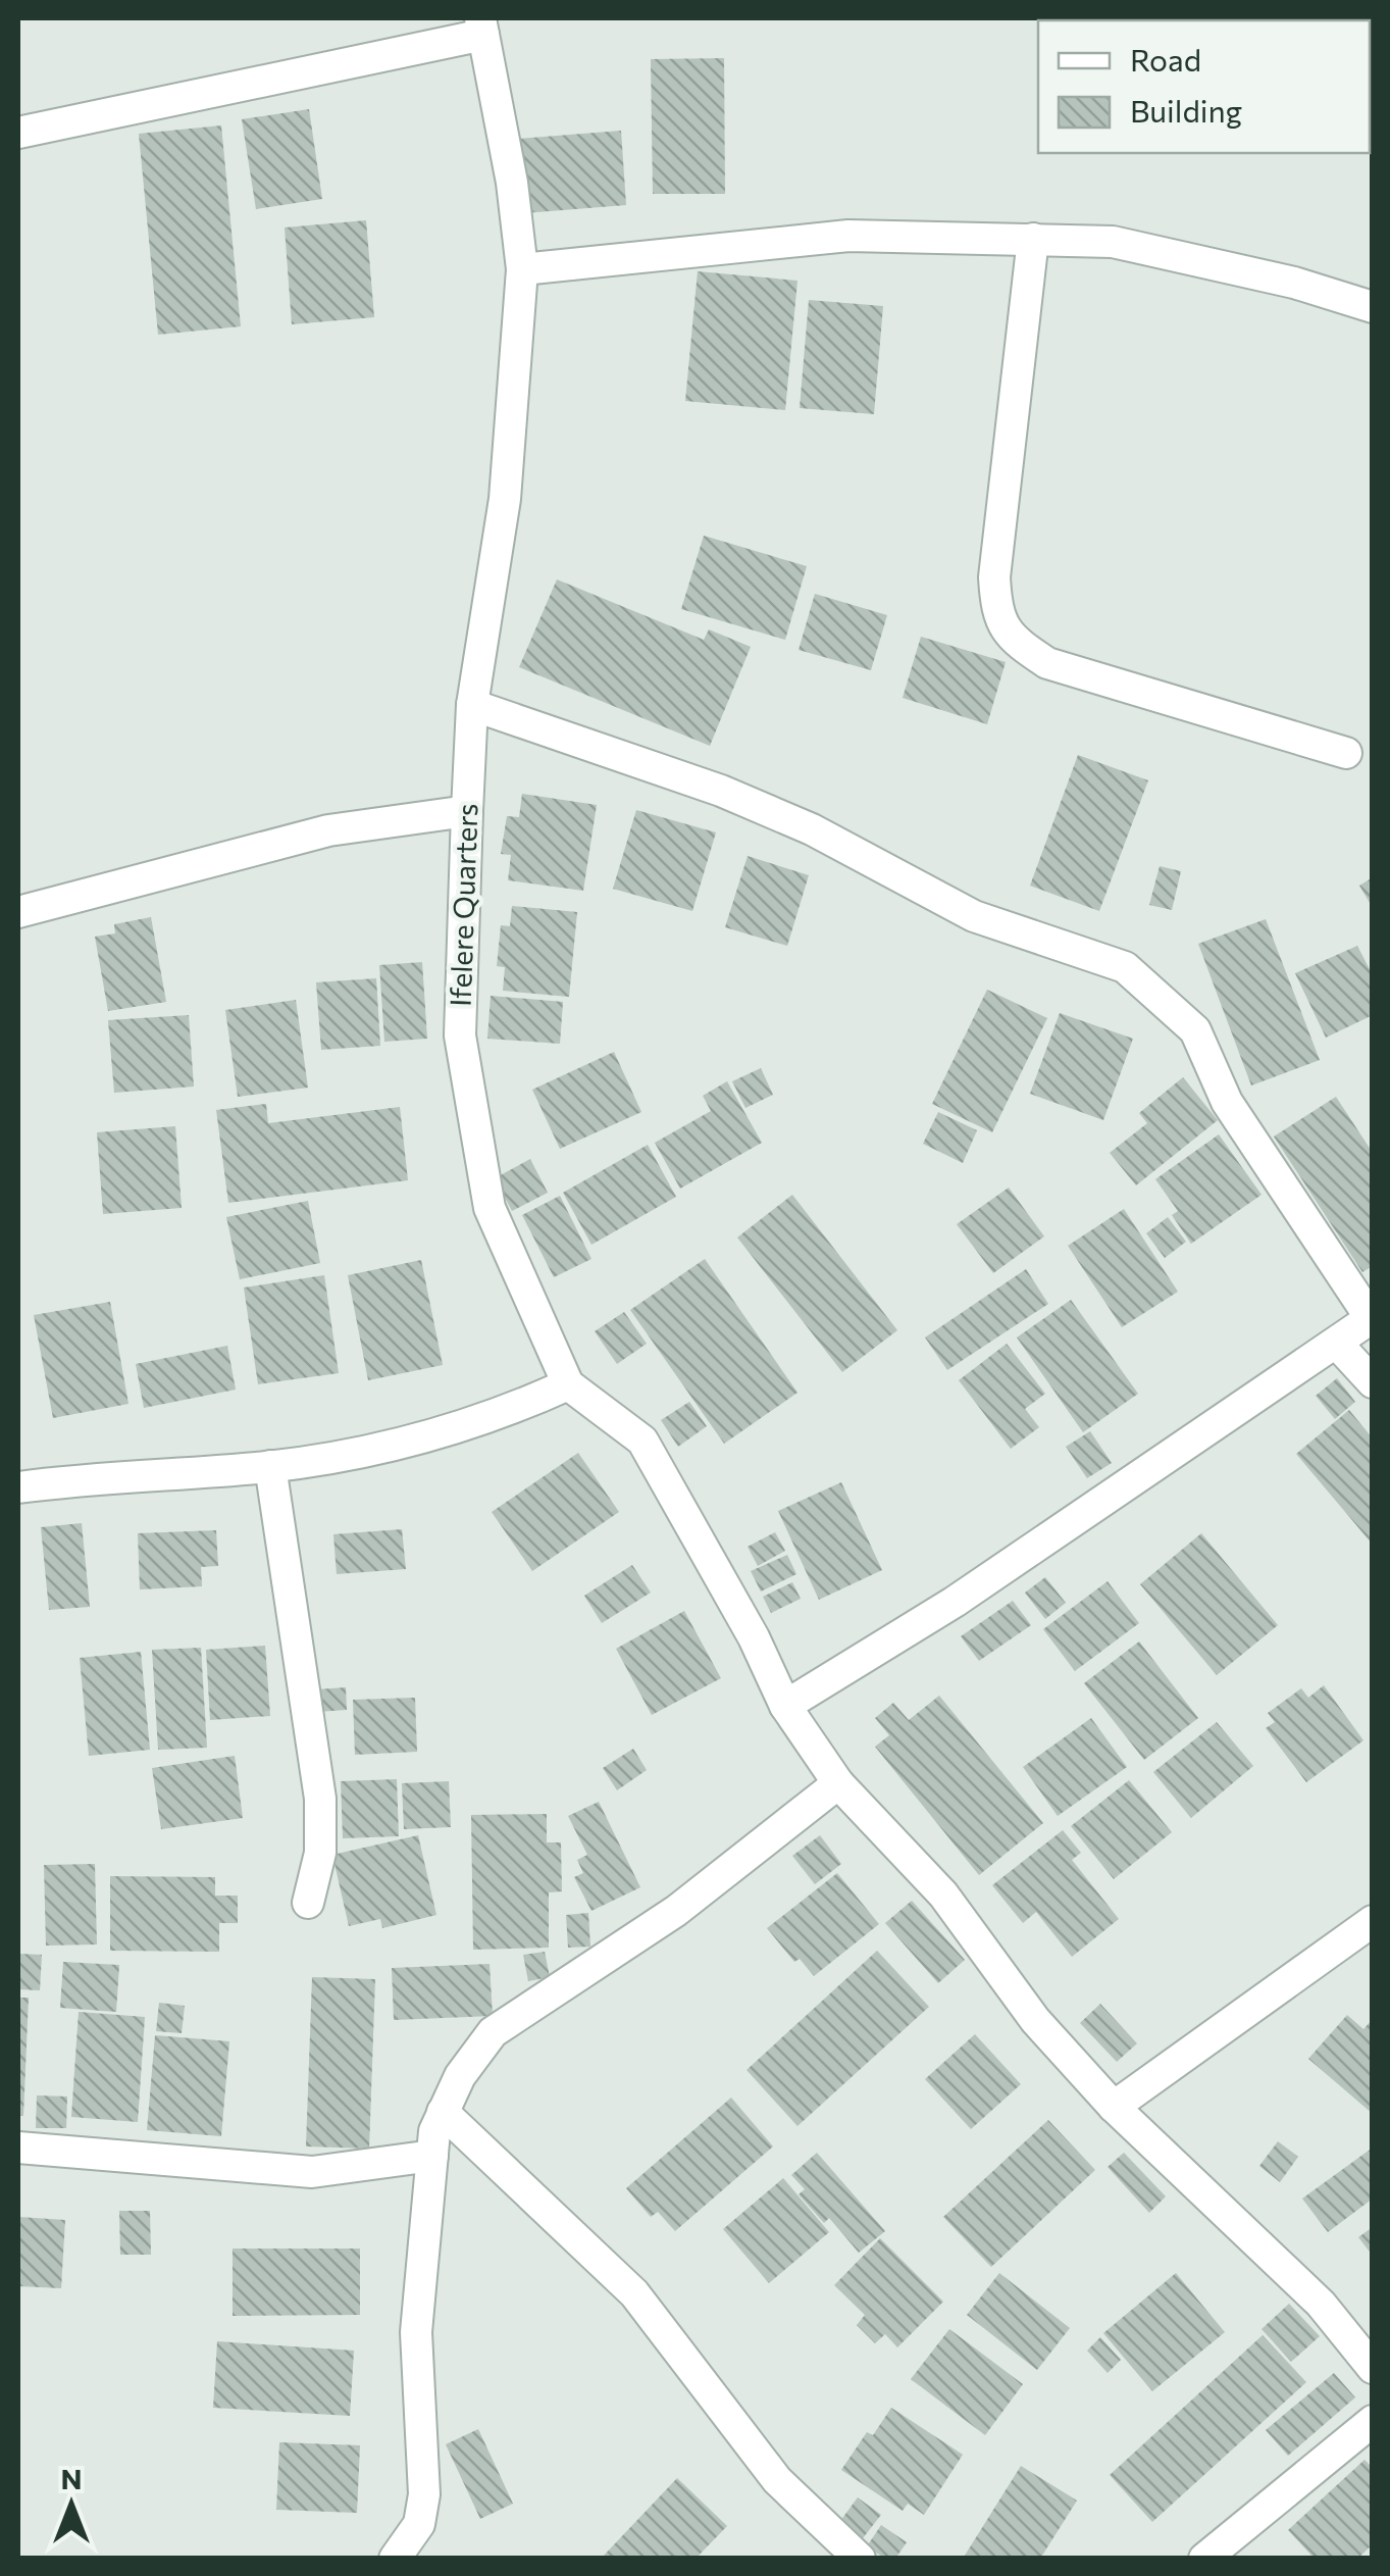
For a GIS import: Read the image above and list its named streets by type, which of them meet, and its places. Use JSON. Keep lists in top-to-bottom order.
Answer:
{
  "streets": {
    "street": ["Ifelere Quarters"]
  },
  "legend": ["Road", "Building"],
  "north": "top"
}
